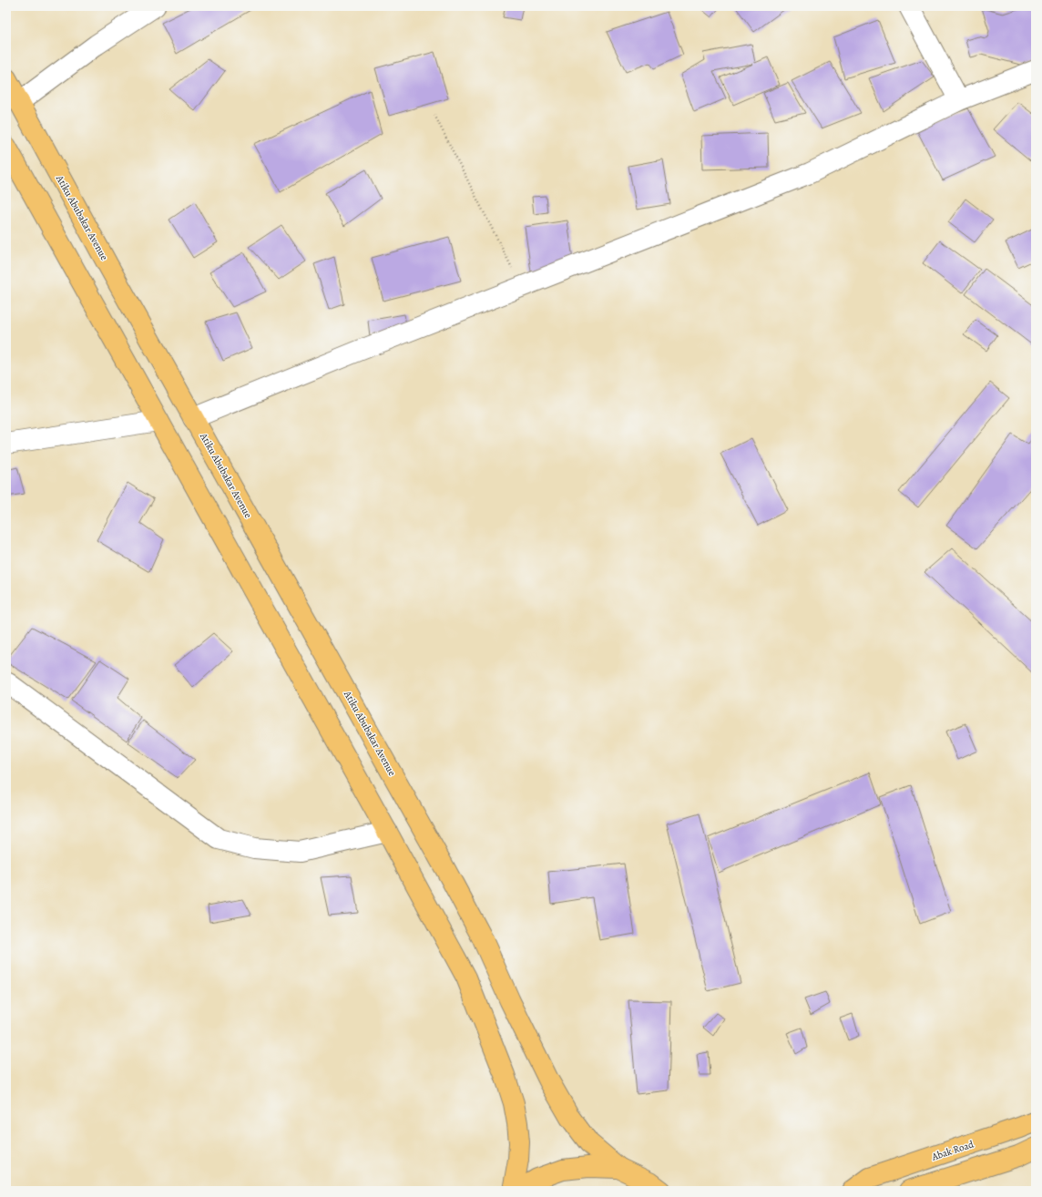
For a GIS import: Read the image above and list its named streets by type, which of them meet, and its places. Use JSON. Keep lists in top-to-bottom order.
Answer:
{
  "streets": {
    "main road": ["Atiku Abubakar Avenue", "Abak Road"]
  }
}
